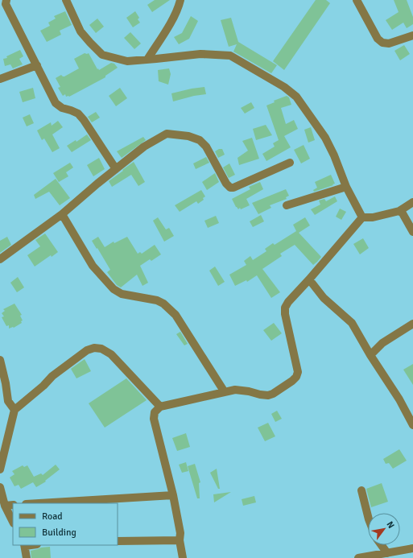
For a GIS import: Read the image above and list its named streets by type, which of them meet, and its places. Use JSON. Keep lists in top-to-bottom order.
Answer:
{
  "legend": ["Road", "Building"],
  "north": "top right"
}
